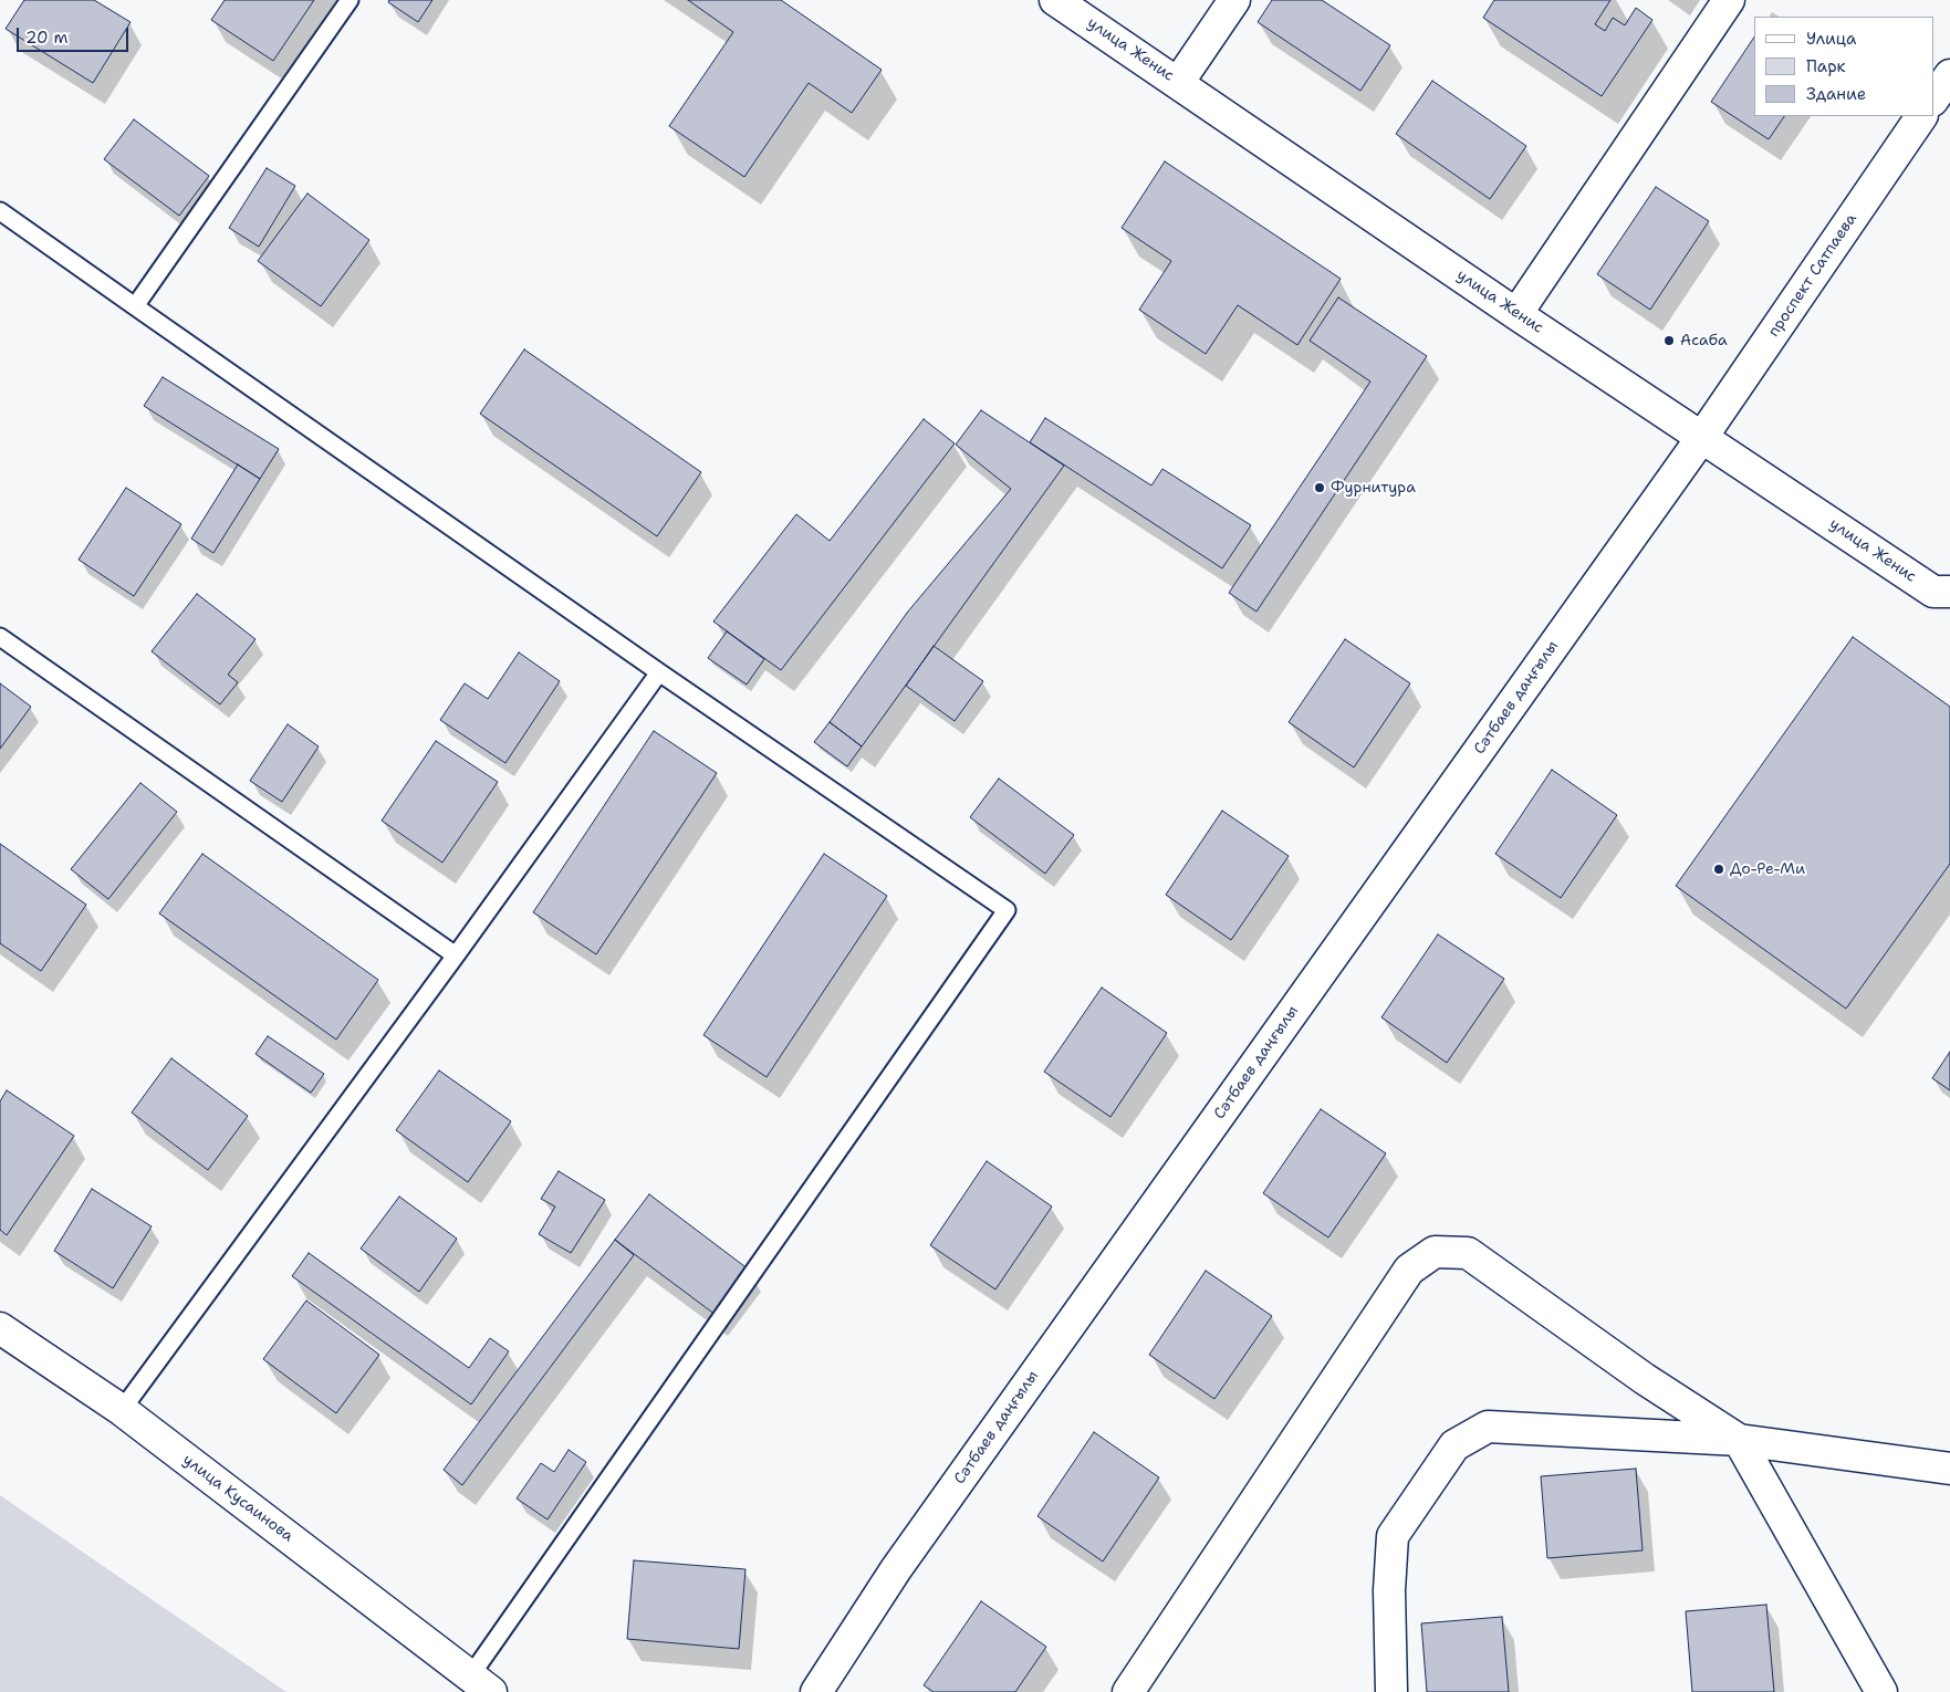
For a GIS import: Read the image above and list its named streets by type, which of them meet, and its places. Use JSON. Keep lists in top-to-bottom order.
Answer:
{
  "streets": {
    "street": [
      "улица Женис",
      "проспект Сатпаева",
      "Сәтбаев даңғылы",
      "улица Кусаинова"
    ]
  },
  "crossings": [
    ["улица Женис", "проспект Сатпаева"],
    ["улица Женис", "Сәтбаев даңғылы"],
    ["проспект Сатпаева", "Сәтбаев даңғылы"]
  ],
  "places": ["Асаба", "Фурнитура", "До-Ре-Ми"],
  "legend": ["Улица", "Парк", "Здание"],
  "scale_bar": "20 m"
}
